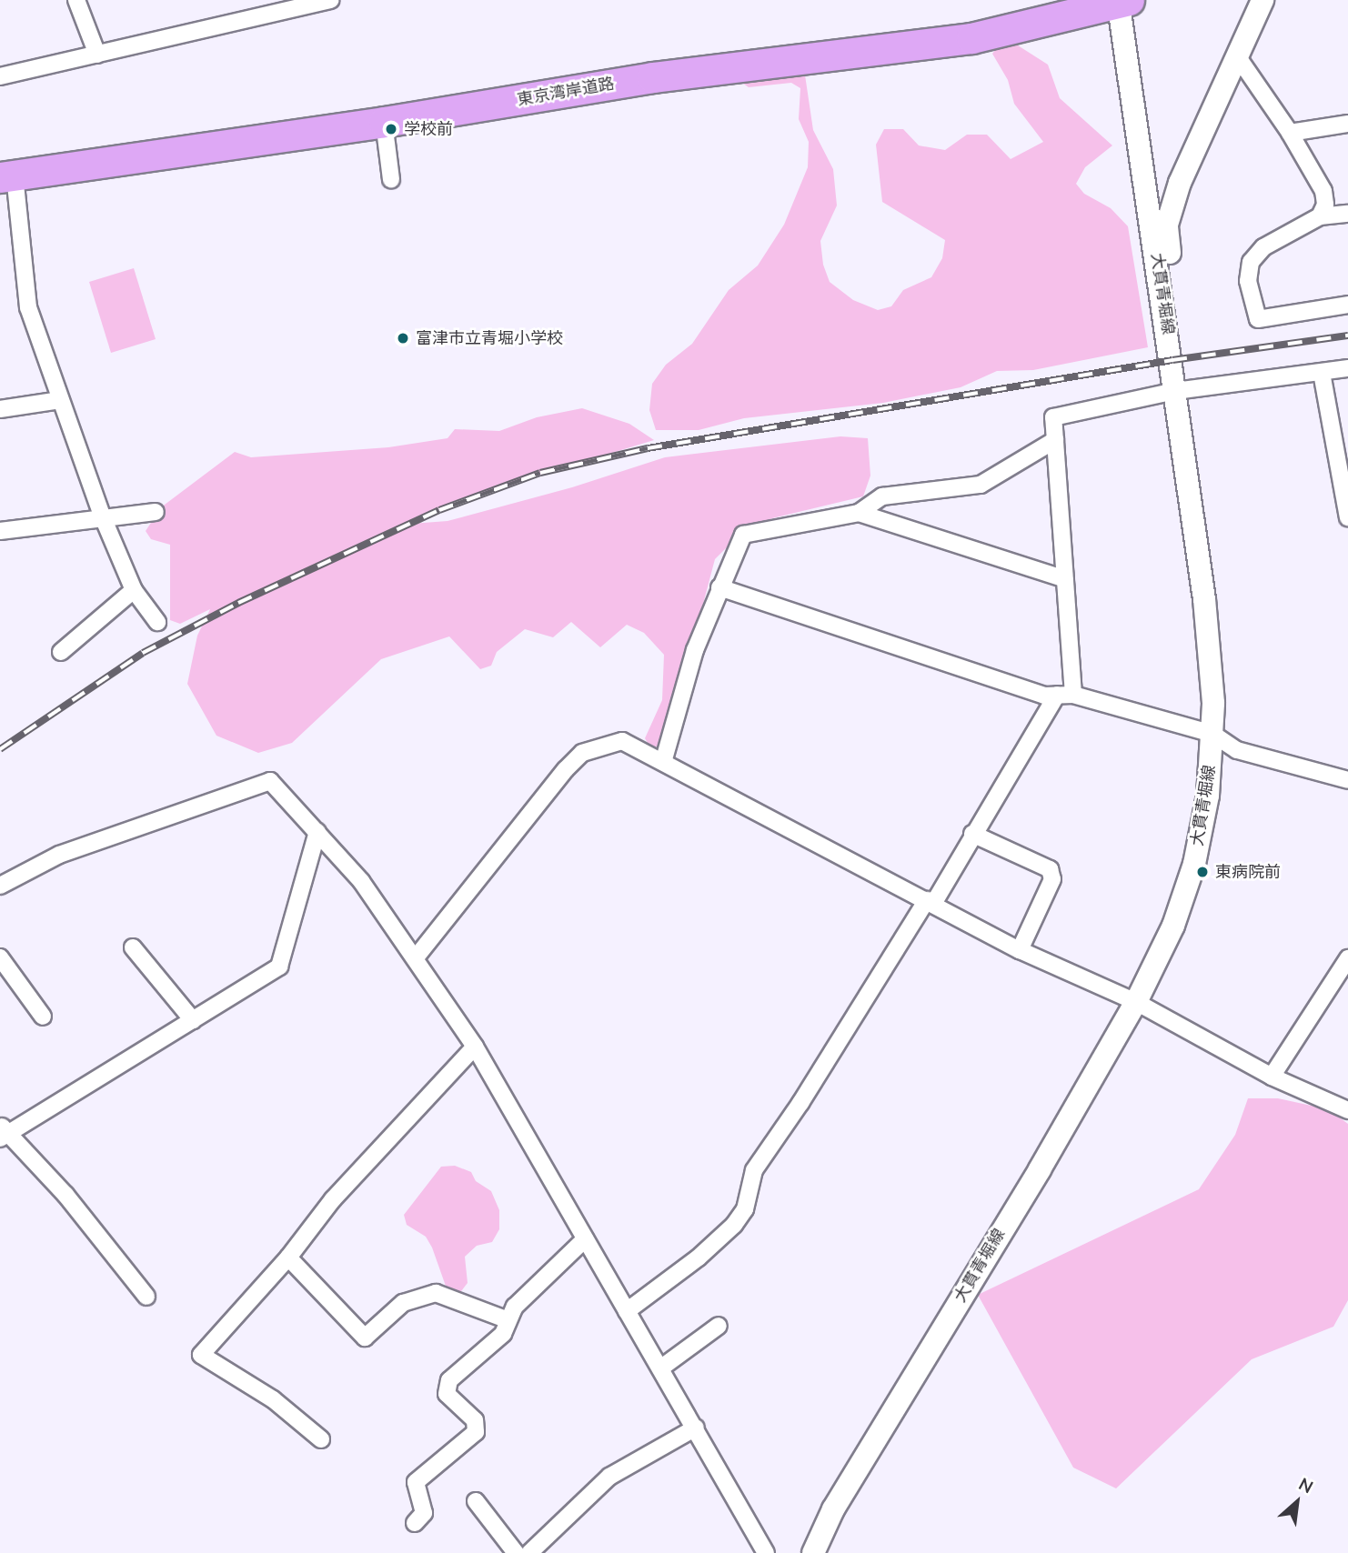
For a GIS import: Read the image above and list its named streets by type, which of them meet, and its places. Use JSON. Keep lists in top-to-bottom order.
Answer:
{
  "streets": {
    "highway": ["東京湾岸道路"],
    "main road": ["大貫青堀線"]
  },
  "crossings": [
    ["東京湾岸道路", "大貫青堀線"]
  ],
  "places": ["学校前", "富津市立青堀小学校", "東病院前"],
  "north": "top right"
}
